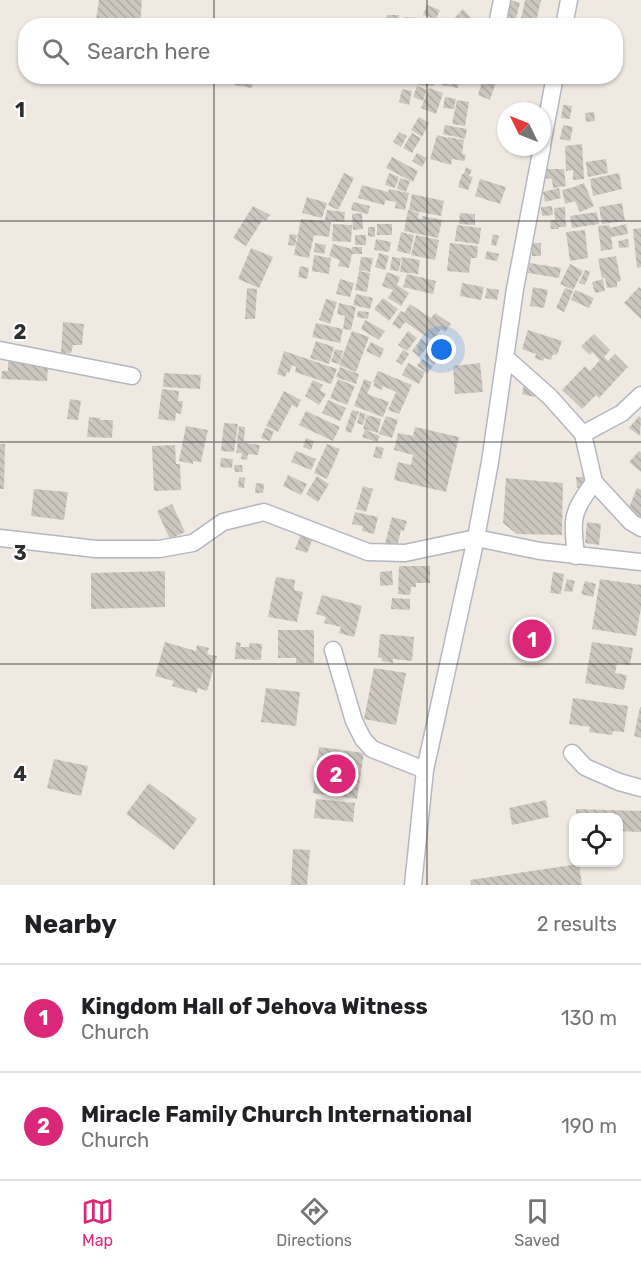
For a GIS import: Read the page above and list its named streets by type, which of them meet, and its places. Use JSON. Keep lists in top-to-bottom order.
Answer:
{
  "north": "top left",
  "page": {
    "search": "Search here",
    "pins": ["1", "2"],
    "heading": ["Nearby", "2 results"],
    "list": [
      {
        "mark": "1",
        "name": "Kingdom Hall of Jehova Witness",
        "note": "Church",
        "value": "130 m"
      },
      {
        "mark": "2",
        "name": "Miracle Family Church International",
        "note": "Church",
        "value": "190 m"
      }
    ],
    "nav": ["Map", "Directions", "Saved"]
  },
  "grid": {
    "rows": [
      "1",
      "2",
      "3",
      "4"
    ]
  }
}
